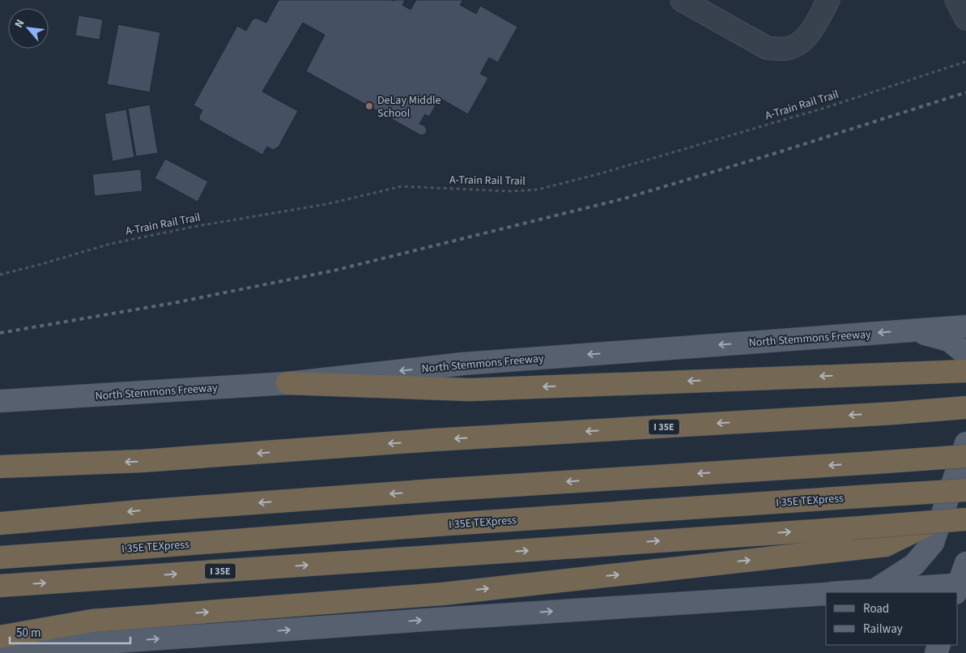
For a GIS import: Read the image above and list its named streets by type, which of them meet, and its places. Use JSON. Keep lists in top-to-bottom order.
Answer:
{
  "streets": {
    "highway": ["I 35E", "I 35E TEXpress"],
    "main road": ["North Stemmons Freeway"],
    "path": ["A-Train Rail Trail"]
  },
  "one_way": ["North Stemmons Freeway"],
  "places": ["DeLay Middle School"],
  "legend": ["Road", "Railway"],
  "scale_bar": "50 m",
  "north": "top left"
}
